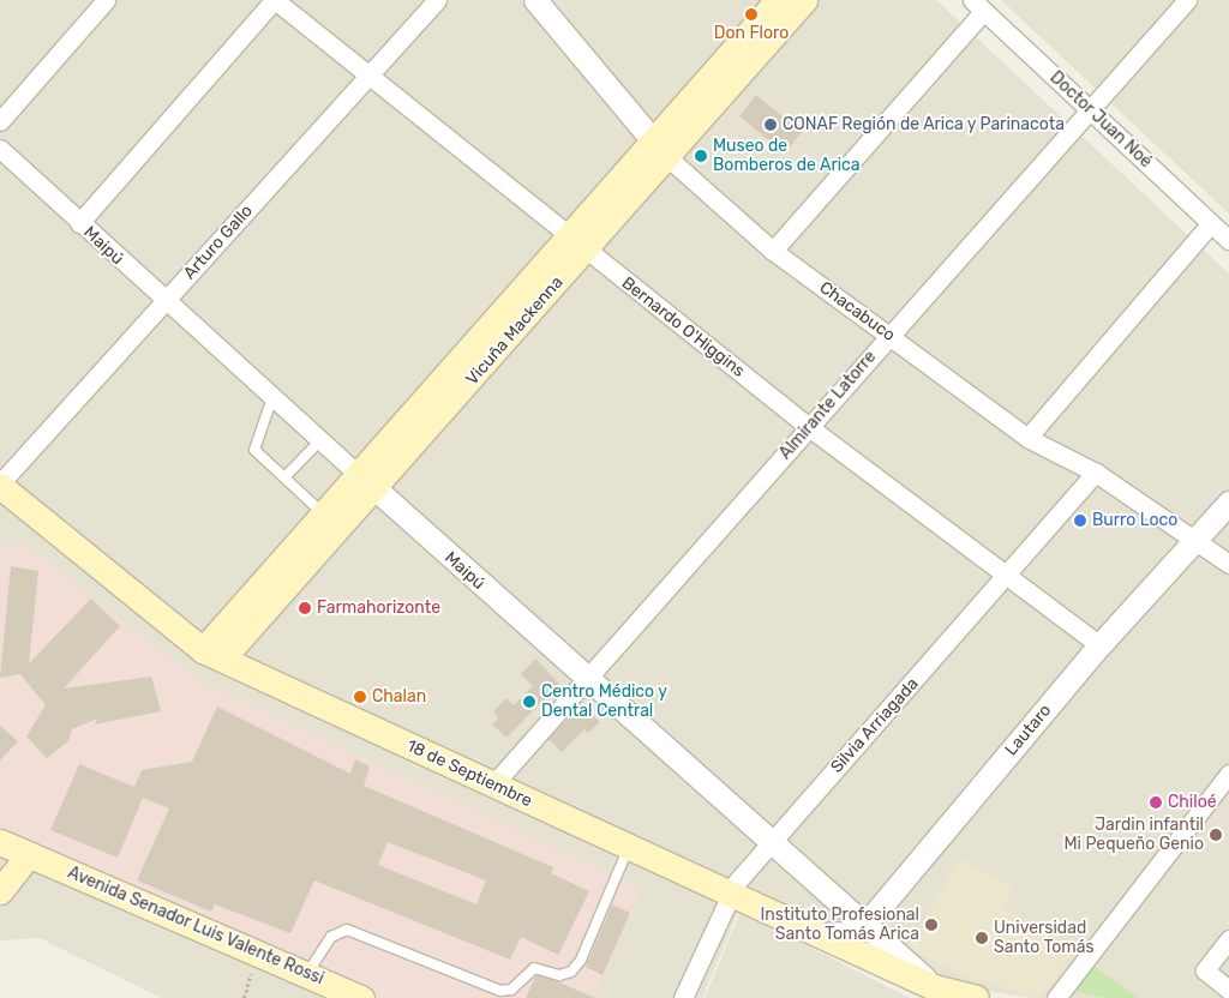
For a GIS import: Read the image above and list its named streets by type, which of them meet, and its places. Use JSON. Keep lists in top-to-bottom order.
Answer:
{
  "streets": {
    "main road": ["Vicuña Mackenna", "18 de Septiembre", "Avenida Senador Luis Valente Rossi"],
    "street": [
      "Doctor Juan Noé",
      "Arturo Gallo",
      "Maipú",
      "Chacabuco",
      "Bernardo O'Higgins",
      "Almirante Latorre",
      "Silvia Arriagada",
      "Lautaro"
    ]
  },
  "crossings": [
    ["Doctor Juan Noé", "Almirante Latorre"],
    ["Arturo Gallo", "Maipú"],
    ["Arturo Gallo", "Bernardo O'Higgins"],
    ["Arturo Gallo", "18 de Septiembre"],
    ["Maipú", "Vicuña Mackenna"],
    ["Maipú", "Almirante Latorre"],
    ["Maipú", "Silvia Arriagada"],
    ["Maipú", "Lautaro"],
    ["Maipú", "18 de Septiembre"],
    ["Chacabuco", "Vicuña Mackenna"],
    ["Chacabuco", "Almirante Latorre"],
    ["Chacabuco", "Silvia Arriagada"],
    ["Chacabuco", "Lautaro"],
    ["Bernardo O'Higgins", "Vicuña Mackenna"],
    ["Bernardo O'Higgins", "Almirante Latorre"],
    ["Bernardo O'Higgins", "Silvia Arriagada"],
    ["Bernardo O'Higgins", "Lautaro"],
    ["Vicuña Mackenna", "18 de Septiembre"],
    ["Almirante Latorre", "18 de Septiembre"],
    ["Silvia Arriagada", "18 de Septiembre"],
    ["Lautaro", "18 de Septiembre"]
  ],
  "places": [
    "Don Floro",
    "CONAF Región de Arica y Parinacota",
    "Museo de Bomberos de Arica",
    "Burro Loco",
    "Farmahorizonte",
    "Chalan",
    "Centro Médico y Dental Central",
    "Chiloé",
    "Jardin infantil Mi Pequeño Genio",
    "Instituto Profesional Santo Tomás Arica",
    "Universidad Santo Tomás"
  ]
}
